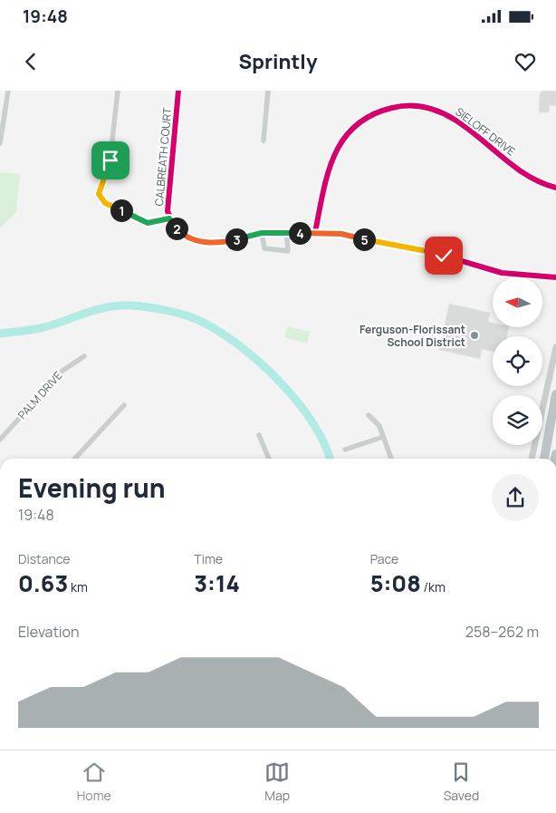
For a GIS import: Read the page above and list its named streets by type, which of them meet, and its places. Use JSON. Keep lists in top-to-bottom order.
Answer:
{
  "streets": {
    "street": ["SIELOFF DRIVE", "CALBREATH COURT", "PALM DRIVE"]
  },
  "places": ["Ferguson-Florissant School District"],
  "north": "left",
  "page": {
    "status": "19:48",
    "header": "Sprintly",
    "pins": [
      "1",
      "2",
      "4",
      "3",
      "5"
    ],
    "heading": ["Evening run", "19:48"],
    "stats": [
      ["Distance", "0.63 km"],
      ["Time", "3:14"],
      ["Pace", "5:08 /km"]
    ],
    "chart": ["Elevation", "258–262 m"],
    "tabs": ["Home", "Map", "Saved"]
  }
}
